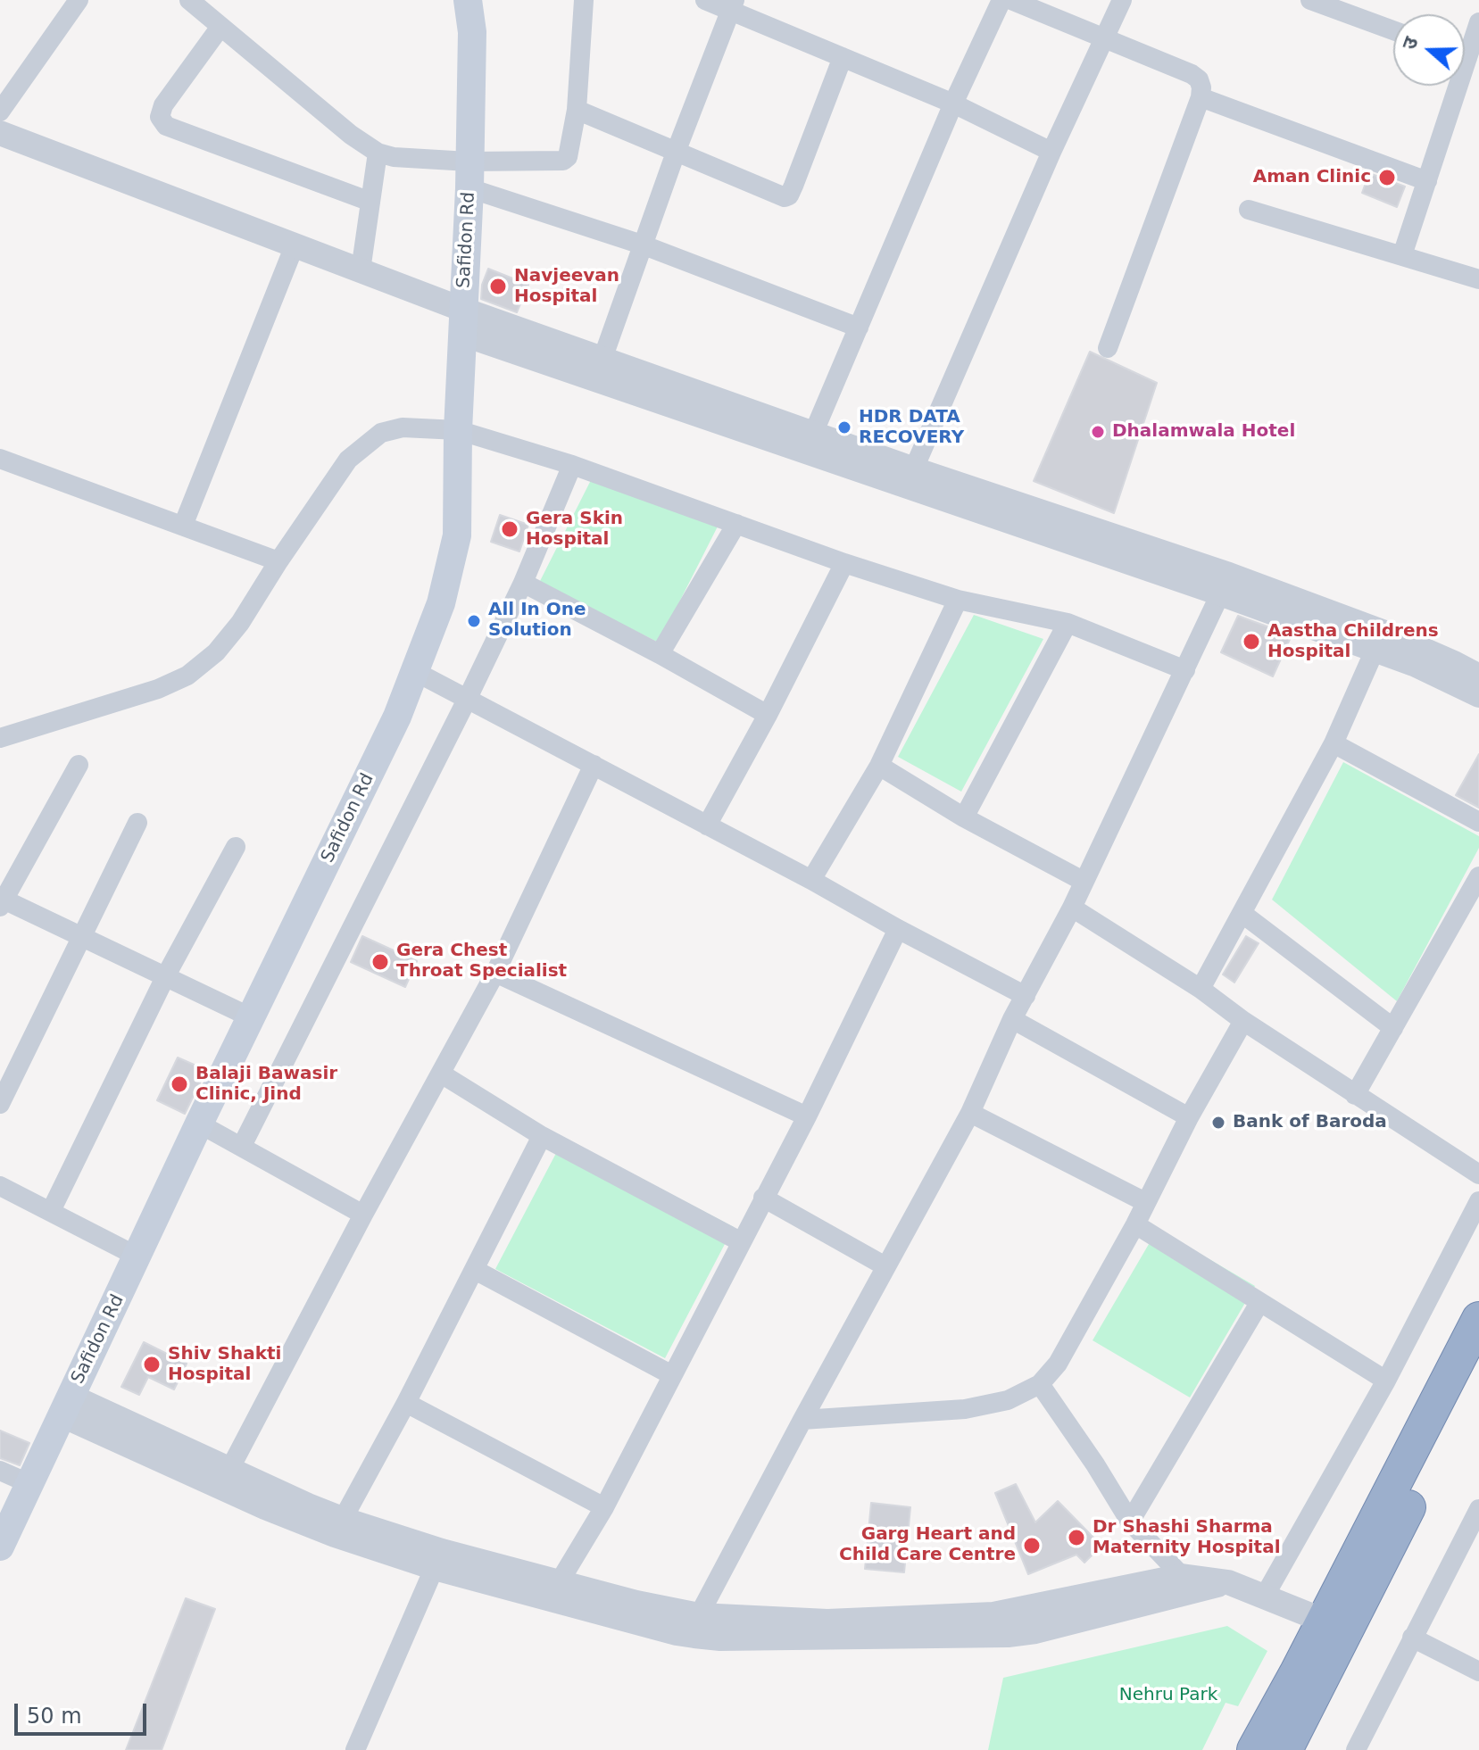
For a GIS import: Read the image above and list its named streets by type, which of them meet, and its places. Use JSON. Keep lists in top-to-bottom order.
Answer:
{
  "streets": {
    "main road": ["Safidon Rd"]
  },
  "parks": ["Nehru Park"],
  "places": [
    "Aman Clinic",
    "Navjeevan Hospital",
    "HDR DATA RECOVERY",
    "Dhalamwala Hotel",
    "Gera Skin Hospital",
    "All In One Solution",
    "Aastha Childrens Hospital",
    "Gera Chest Throat Specialist",
    "Balaji Bawasir Clinic, Jind",
    "Bank of Baroda",
    "Shiv Shakti Hospital",
    "Dr Shashi Sharma Maternity Hospital",
    "Garg Heart and Child Care Centre"
  ],
  "scale_bar": "50 m",
  "north": "left"
}
